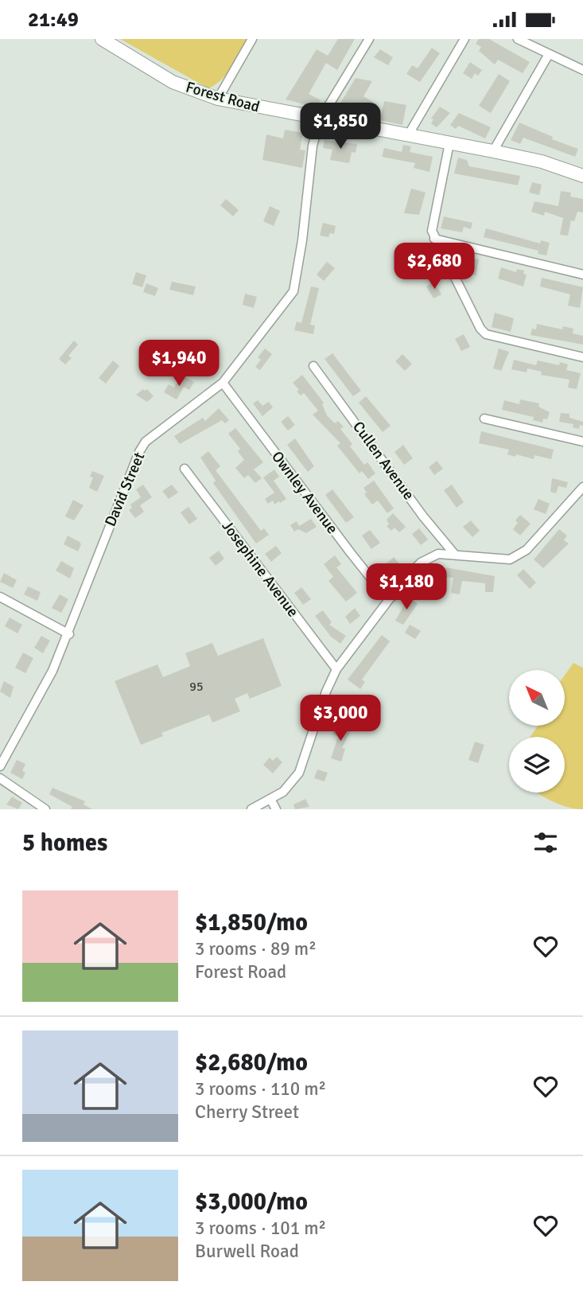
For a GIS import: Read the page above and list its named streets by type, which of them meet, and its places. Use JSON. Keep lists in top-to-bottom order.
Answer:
{
  "streets": {
    "main road": ["Forest Road"],
    "street": [
      "Cullen Avenue",
      "David Street",
      "Ownley Avenue",
      "Josephine Avenue"
    ]
  },
  "crossings": [
    ["Forest Road", "David Street"],
    ["David Street", "Ownley Avenue"]
  ],
  "house_numbers": ["95"],
  "north": "top left",
  "page": {
    "status": "21:49",
    "price": [
      "$1,850",
      "$2,680",
      "$1,940",
      "$1,180",
      "$3,000"
    ],
    "heading": "5 homes",
    "list": [
      {
        "name": "$1,850/mo",
        "note": "3 rooms · 89 m² · Forest Road"
      },
      {
        "name": "$2,680/mo",
        "note": "3 rooms · 110 m² · Cherry Street"
      },
      {
        "name": "$3,000/mo",
        "note": "3 rooms · 101 m² · Burwell Road"
      }
    ]
  }
}
